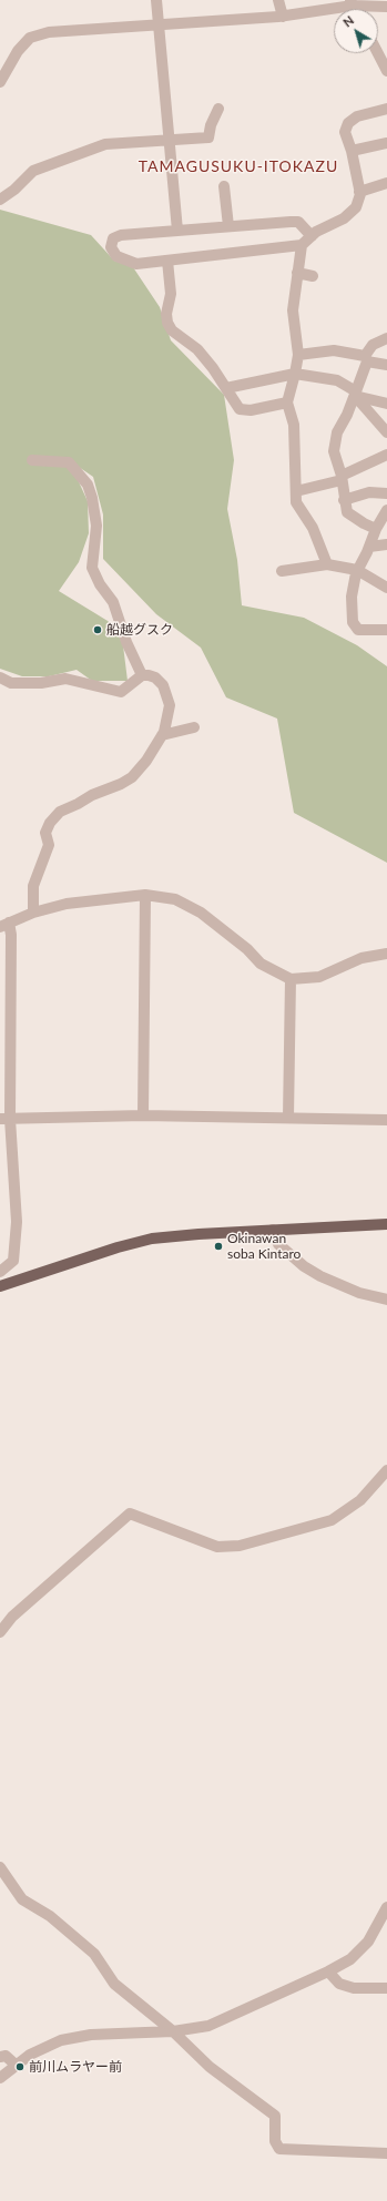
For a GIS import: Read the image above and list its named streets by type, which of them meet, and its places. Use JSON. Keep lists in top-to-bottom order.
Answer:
{
  "districts": ["TAMAGUSUKU-ITOKAZU"],
  "places": ["船越グスク", "Okinawan soba Kintaro", "前川ムラヤー前"],
  "north": "top left"
}
